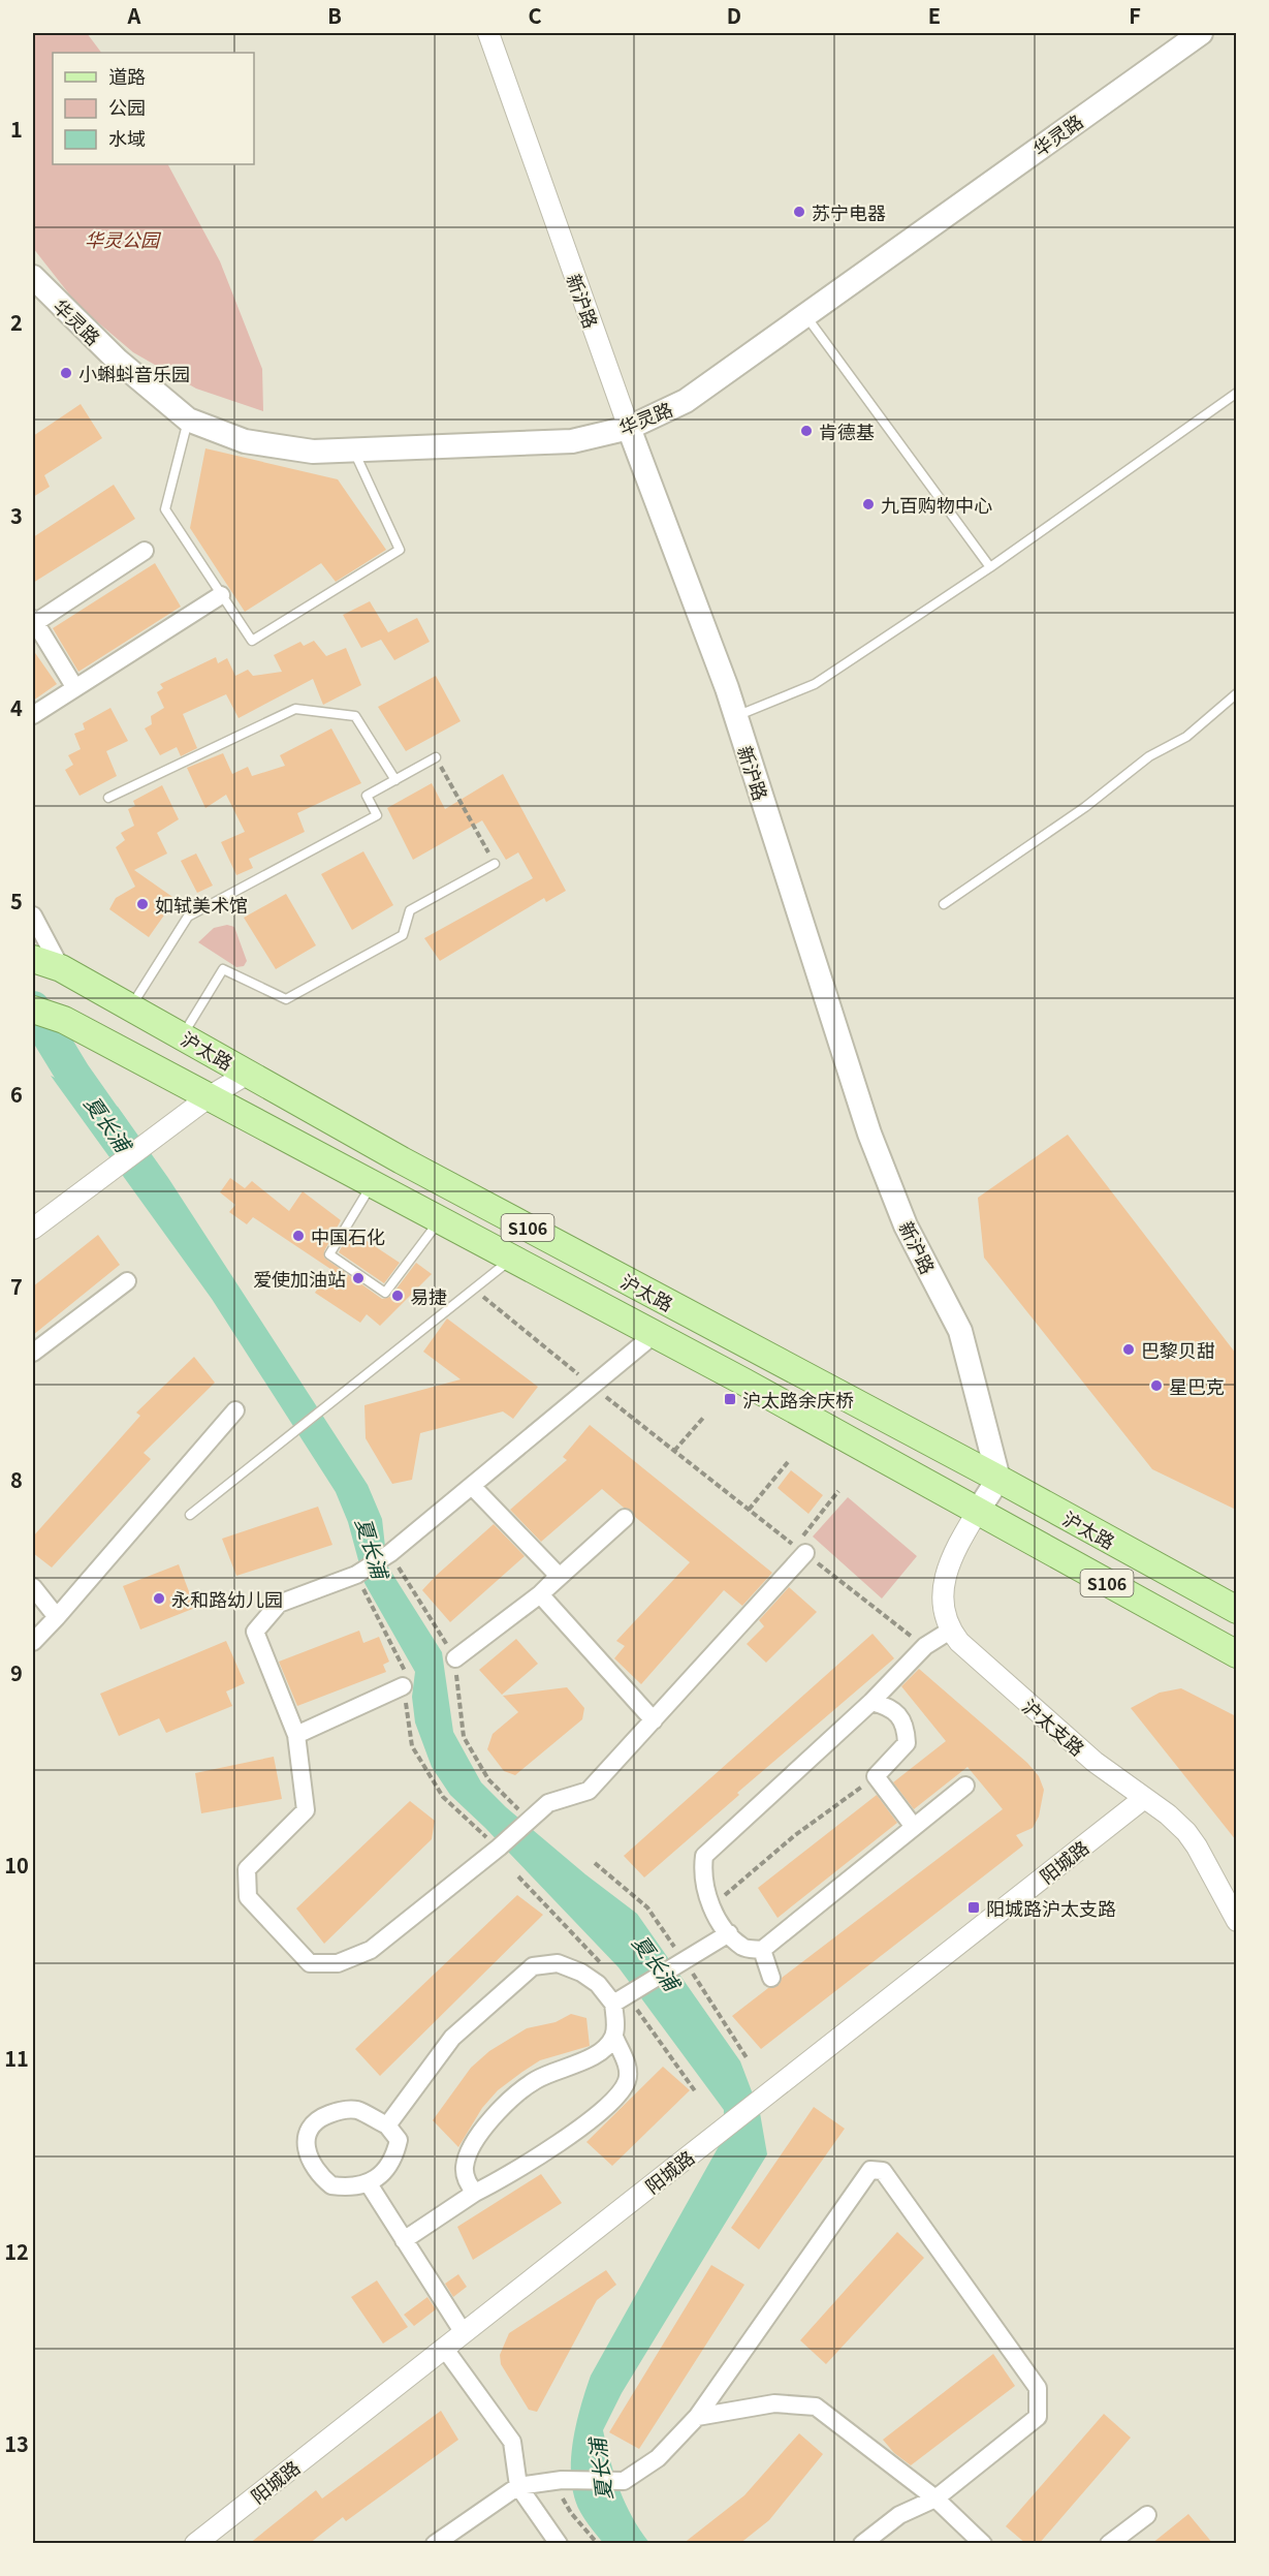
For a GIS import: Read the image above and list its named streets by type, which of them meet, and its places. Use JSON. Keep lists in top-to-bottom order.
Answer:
{
  "streets": {
    "main road": [
      "华灵路",
      "新沪路",
      "沪太路",
      "S106"
    ],
    "street": ["沪太支路", "阳城路"]
  },
  "crossings": [
    ["华灵路", "新沪路"],
    ["新沪路", "沪太路"],
    ["沪太路", "S106"],
    ["沪太支路", "阳城路"]
  ],
  "water": ["夏长浦"],
  "parks": ["华灵公园"],
  "places": {
    "other": [
      "苏宁电器",
      "小蝌蚪音乐园",
      "肯德基",
      "九百购物中心",
      "如轼美术馆",
      "中国石化",
      "爱使加油站",
      "易捷",
      "巴黎贝甜",
      "星巴克",
      "永和路幼儿园"
    ],
    "transit": ["沪太路余庆桥", "阳城路沪太支路"]
  },
  "legend": ["道路", "公园", "水域"],
  "grid": {
    "columns": [
      "A",
      "B",
      "C",
      "D",
      "E",
      "F"
    ],
    "rows": [
      "1",
      "2",
      "3",
      "4",
      "5",
      "6",
      "7",
      "8",
      "9",
      "10",
      "11",
      "12",
      "13"
    ]
  }
}
